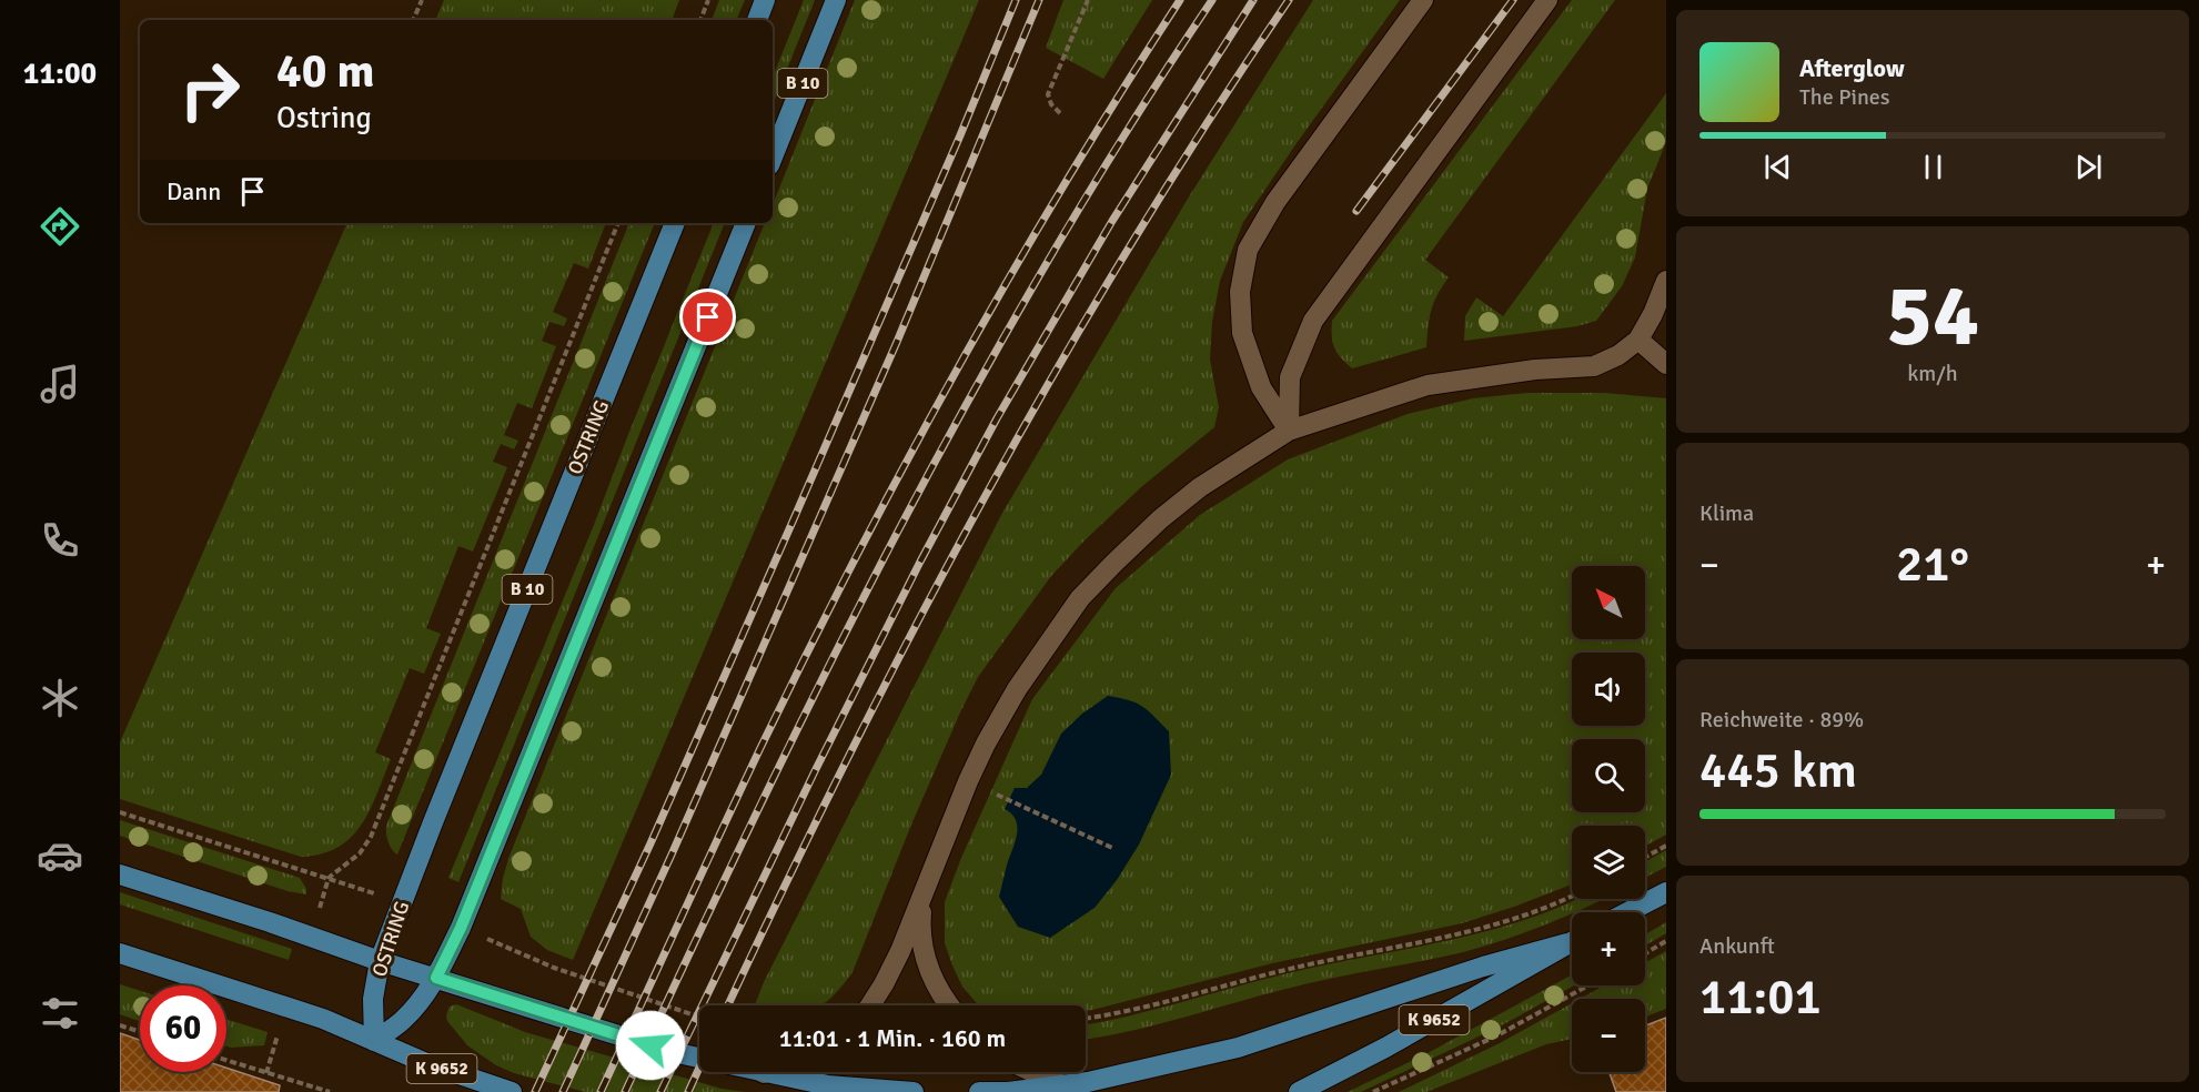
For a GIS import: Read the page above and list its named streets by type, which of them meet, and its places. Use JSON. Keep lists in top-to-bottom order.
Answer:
{
  "streets": {
    "main road": ["B 10", "OSTRING", "K 9652"]
  },
  "crossings": [
    ["OSTRING", "K 9652"]
  ],
  "north": "top left",
  "page": {
    "tabs": "11:00",
    "turn": ["40 m", "Ostring"],
    "song": ["Afterglow", "The Pines"],
    "then": "Dann",
    "tile": [
      ["54", "km/h"],
      "Klima",
      ["Reichweite · 89%", "445 km"],
      ["Ankunft", "11:01"]
    ],
    "heat": ["−", "21°", "+"],
    "map_buttons": ["+", "−"],
    "limit": "60",
    "trip": "11:01 · 1 Min. · 160 m"
  }
}
